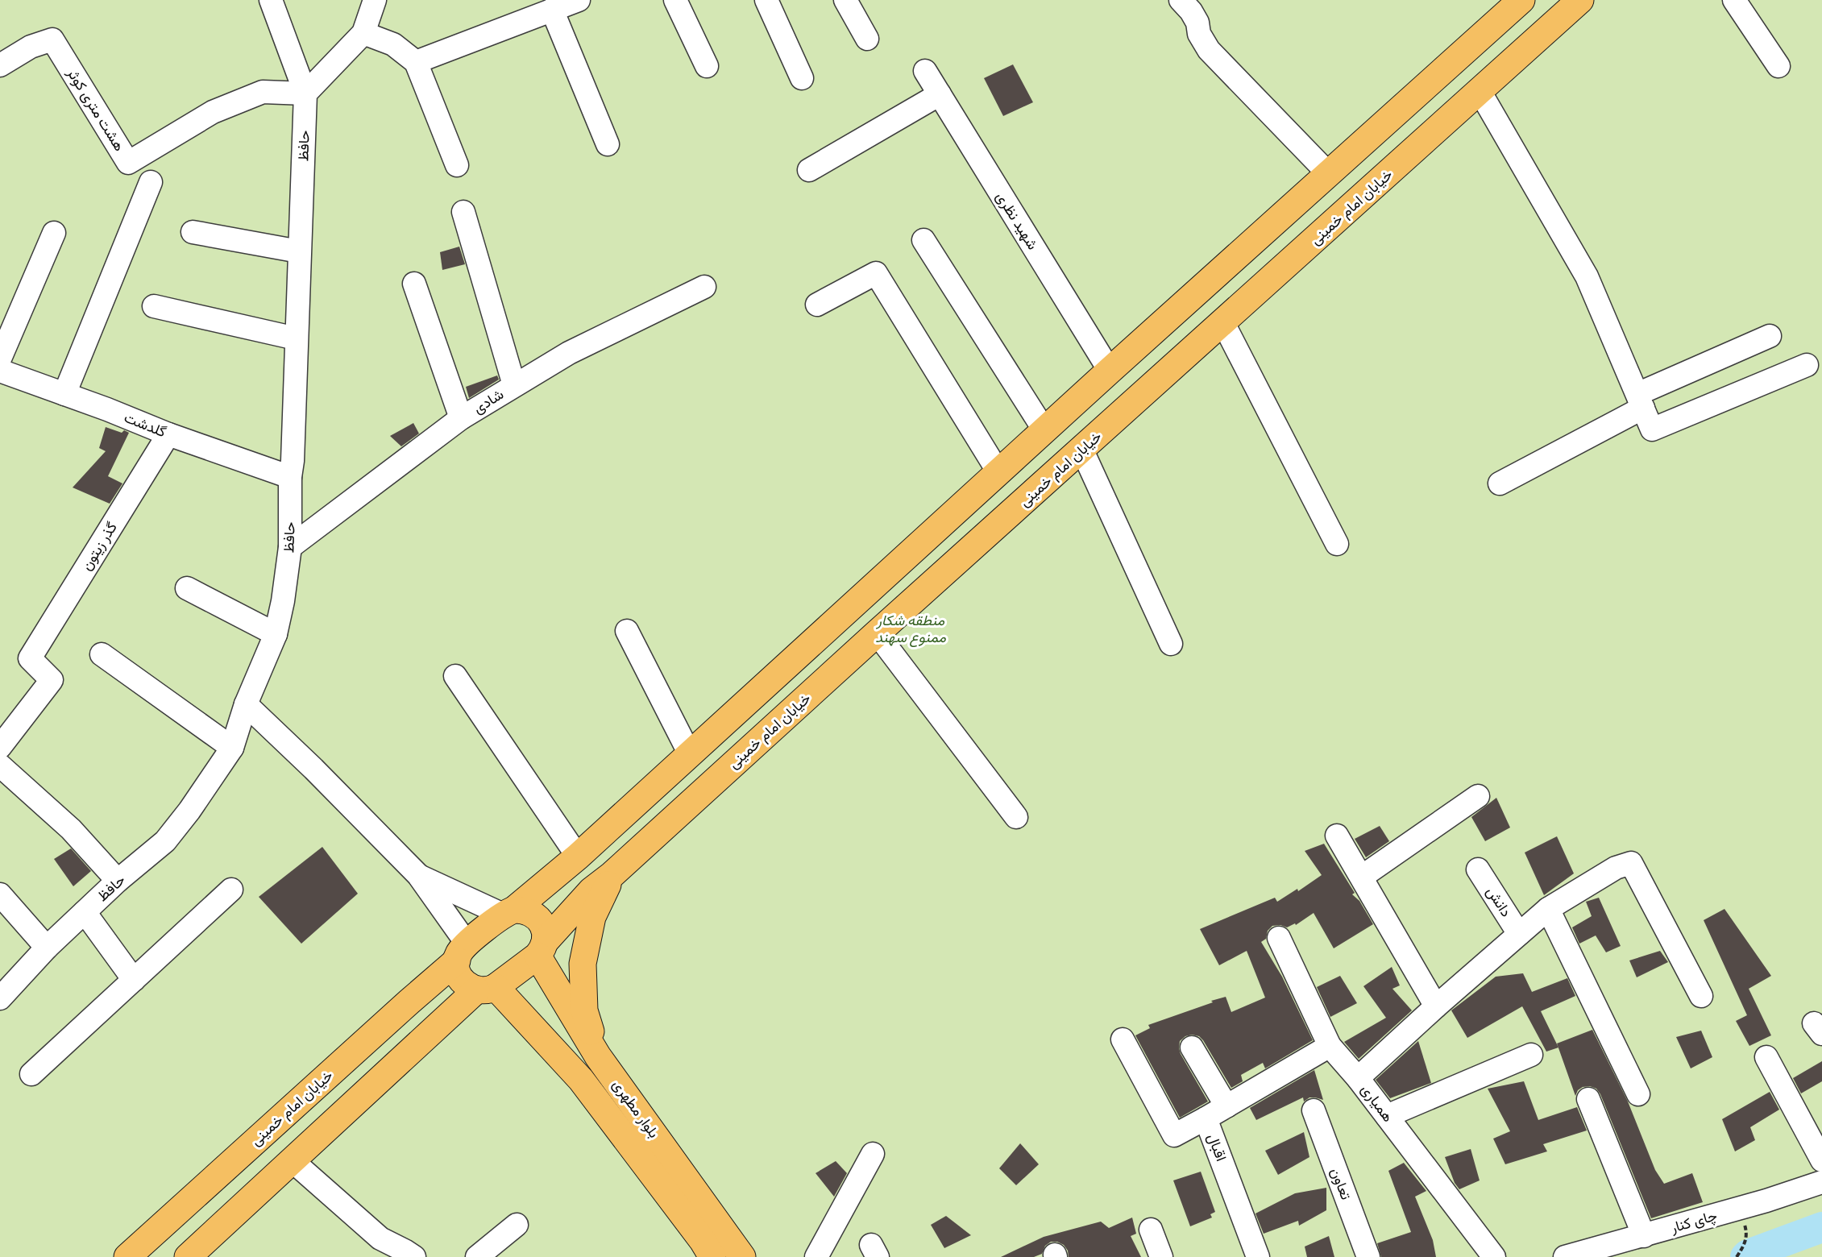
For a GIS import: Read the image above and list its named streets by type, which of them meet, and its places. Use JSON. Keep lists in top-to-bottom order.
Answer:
{
  "streets": {
    "main road": ["خیابان امام خمینی", "بلوار مطهری"],
    "street": [
      "هشت متری کوثر",
      "حافظ",
      "شهید نظری",
      "شادی",
      "گلدشت",
      "گذر زیتون",
      "دانش",
      "همیاری",
      "اقبال",
      "تعاون",
      "چای کنار"
    ]
  },
  "crossings": [
    ["هشت متری کوثر", "حافظ"],
    ["حافظ", "شادی"],
    ["حافظ", "گلدشت"],
    ["خیابان امام خمینی", "بلوار مطهری"],
    ["گلدشت", "گذر زیتون"],
    ["همیاری", "اقبال"]
  ],
  "parks": ["منطقه شکار ممنوع سهند"]
}
